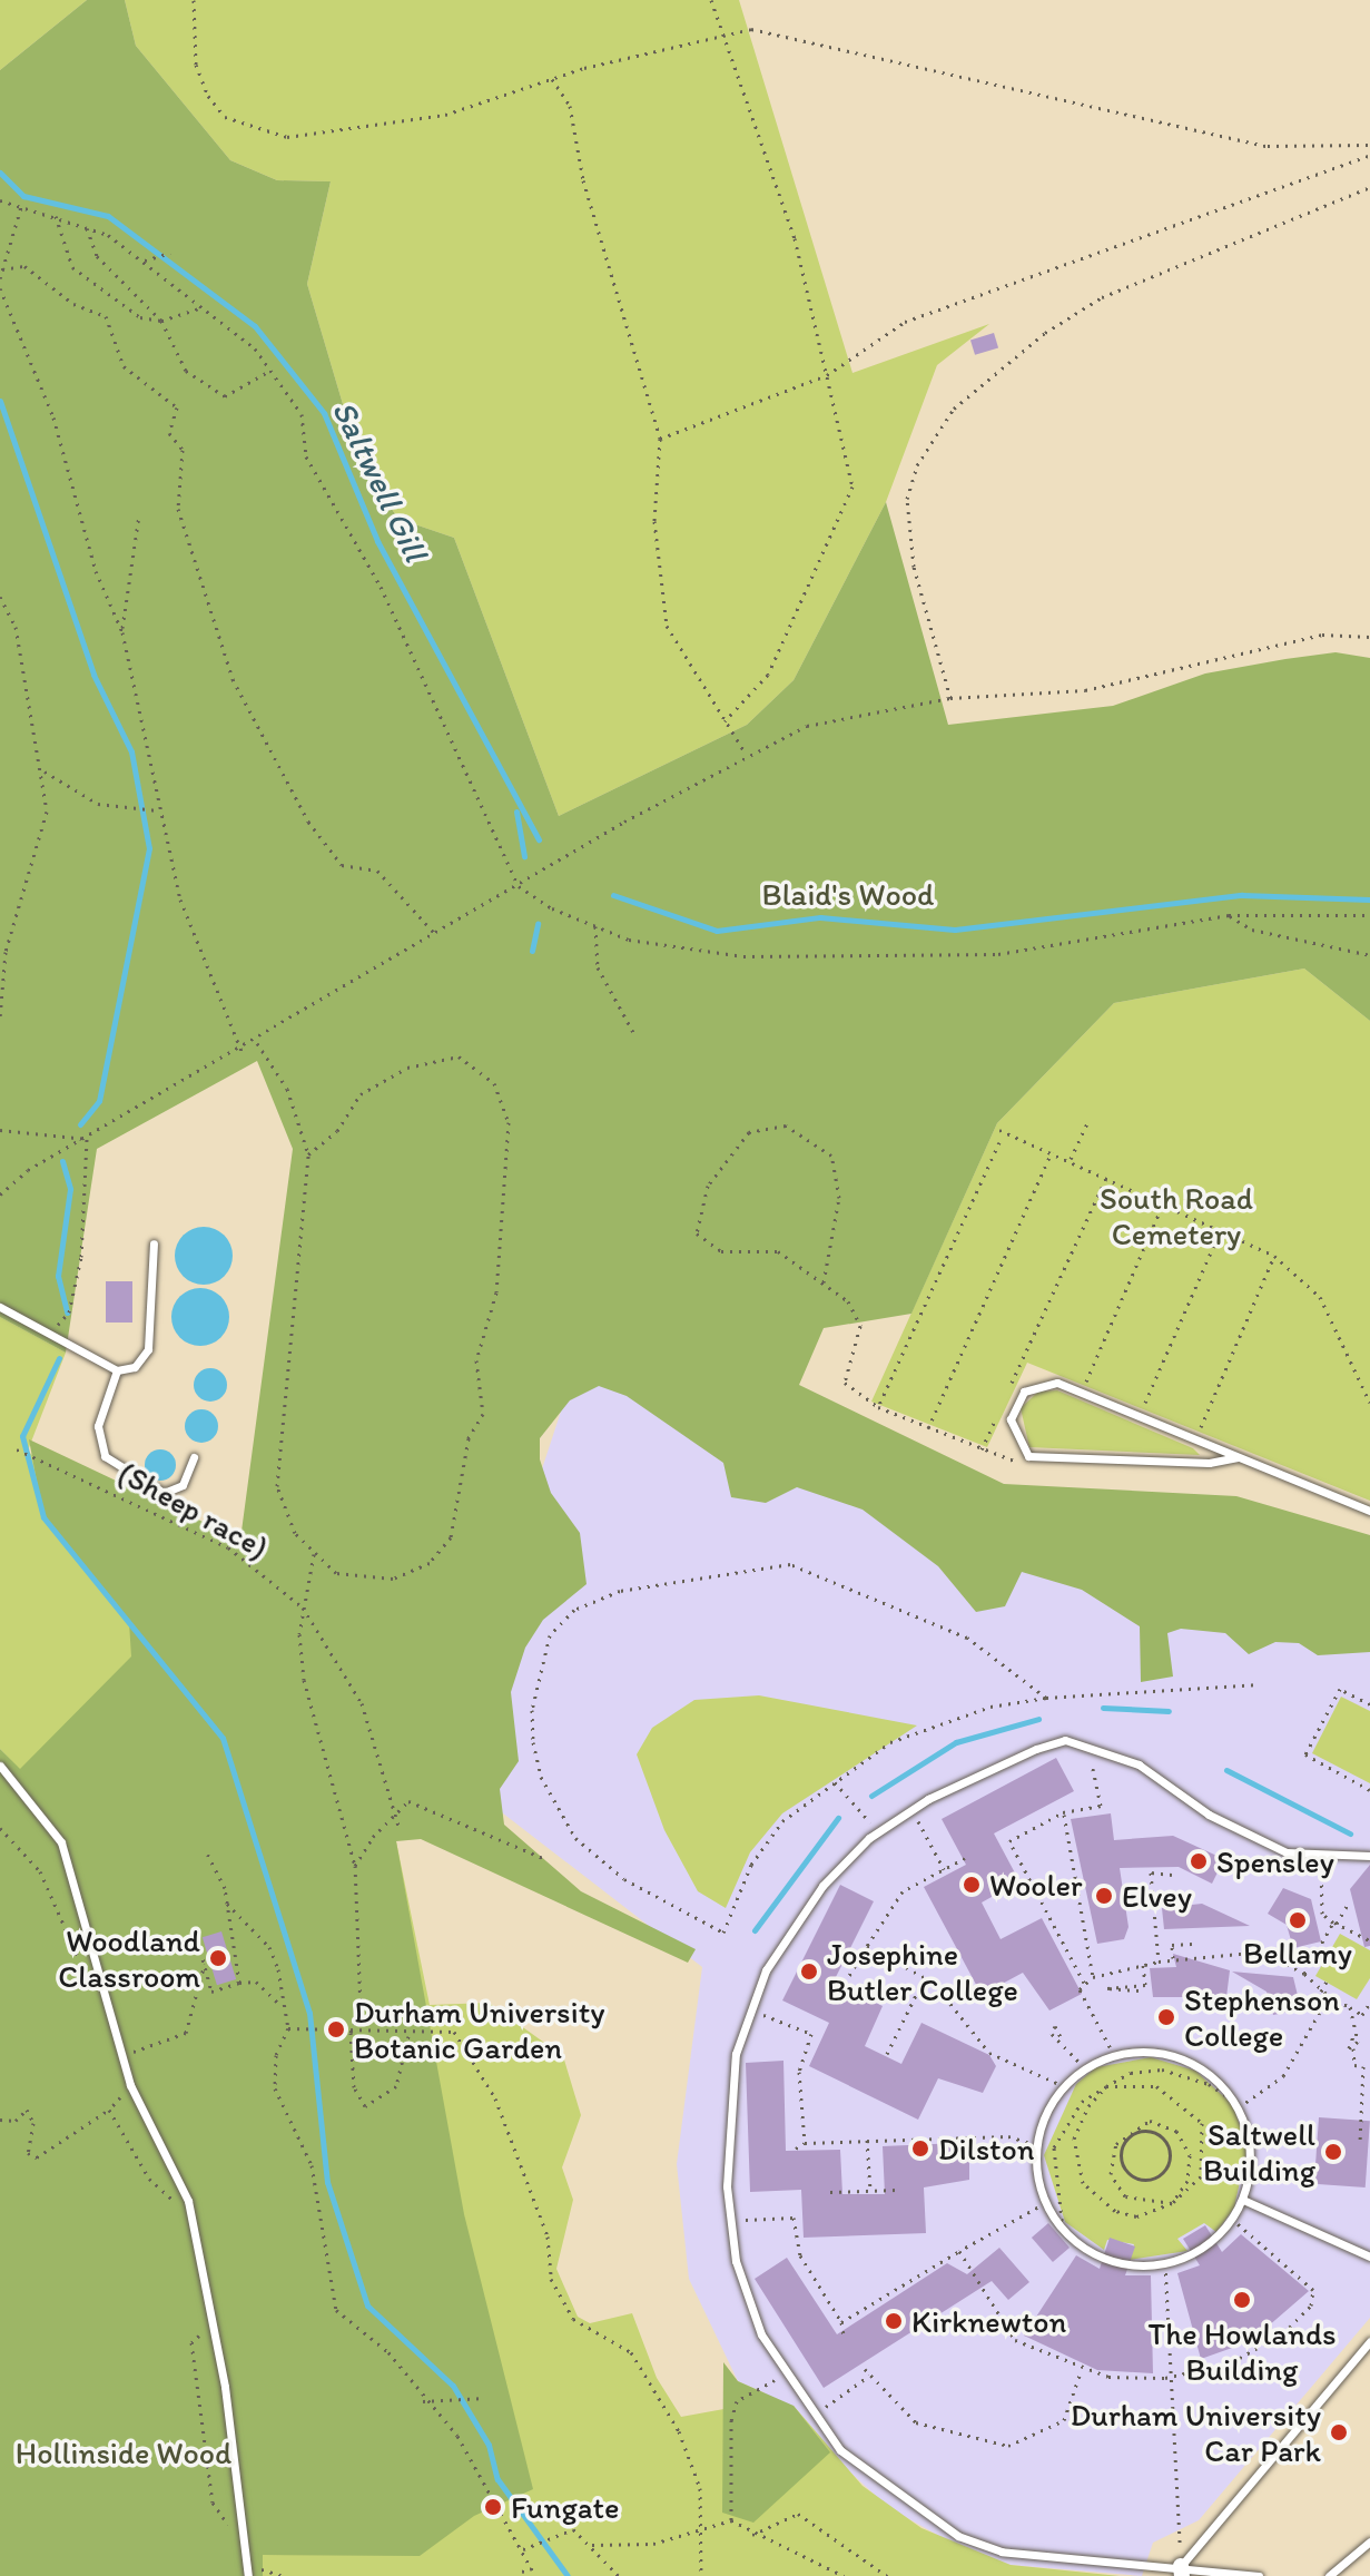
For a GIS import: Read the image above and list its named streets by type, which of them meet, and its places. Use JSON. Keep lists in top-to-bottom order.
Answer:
{
  "streets": {
    "path": ["(Sheep race)"]
  },
  "water": ["Saltwell Gill"],
  "parks": ["Blaid's Wood", "South Road Cemetery", "Hollinside Wood"],
  "places": [
    "Spensley",
    "Wooler",
    "Elvey",
    "Bellamy",
    "Woodland Classroom",
    "Josephine Butler College",
    "Stephenson College",
    "Durham University Botanic Garden",
    "Dilston",
    "Saltwell Building",
    "The Howlands Building",
    "Kirknewton",
    "Durham University Car Park",
    "Fungate"
  ]
}
